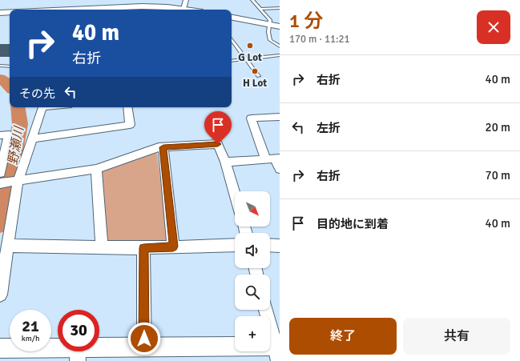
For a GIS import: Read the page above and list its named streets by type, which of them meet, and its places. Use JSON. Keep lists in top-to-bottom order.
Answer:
{
  "water": ["野瀬川"],
  "places": ["G Lot", "H Lot"],
  "north": "bottom right",
  "page": {
    "heading": ["1 分", "170 m · 11:21"],
    "turn": ["40 m", "右折"],
    "list": [
      {
        "name": "右折",
        "value": "40 m"
      },
      {
        "name": "左折",
        "value": "20 m"
      },
      {
        "name": "右折",
        "value": "70 m"
      },
      {
        "name": "目的地に到着",
        "value": "40 m"
      }
    ],
    "then": "その先",
    "map_buttons": "+",
    "speed": "21 km/h",
    "limit": "30",
    "buttons": ["終了", "共有"]
  }
}
